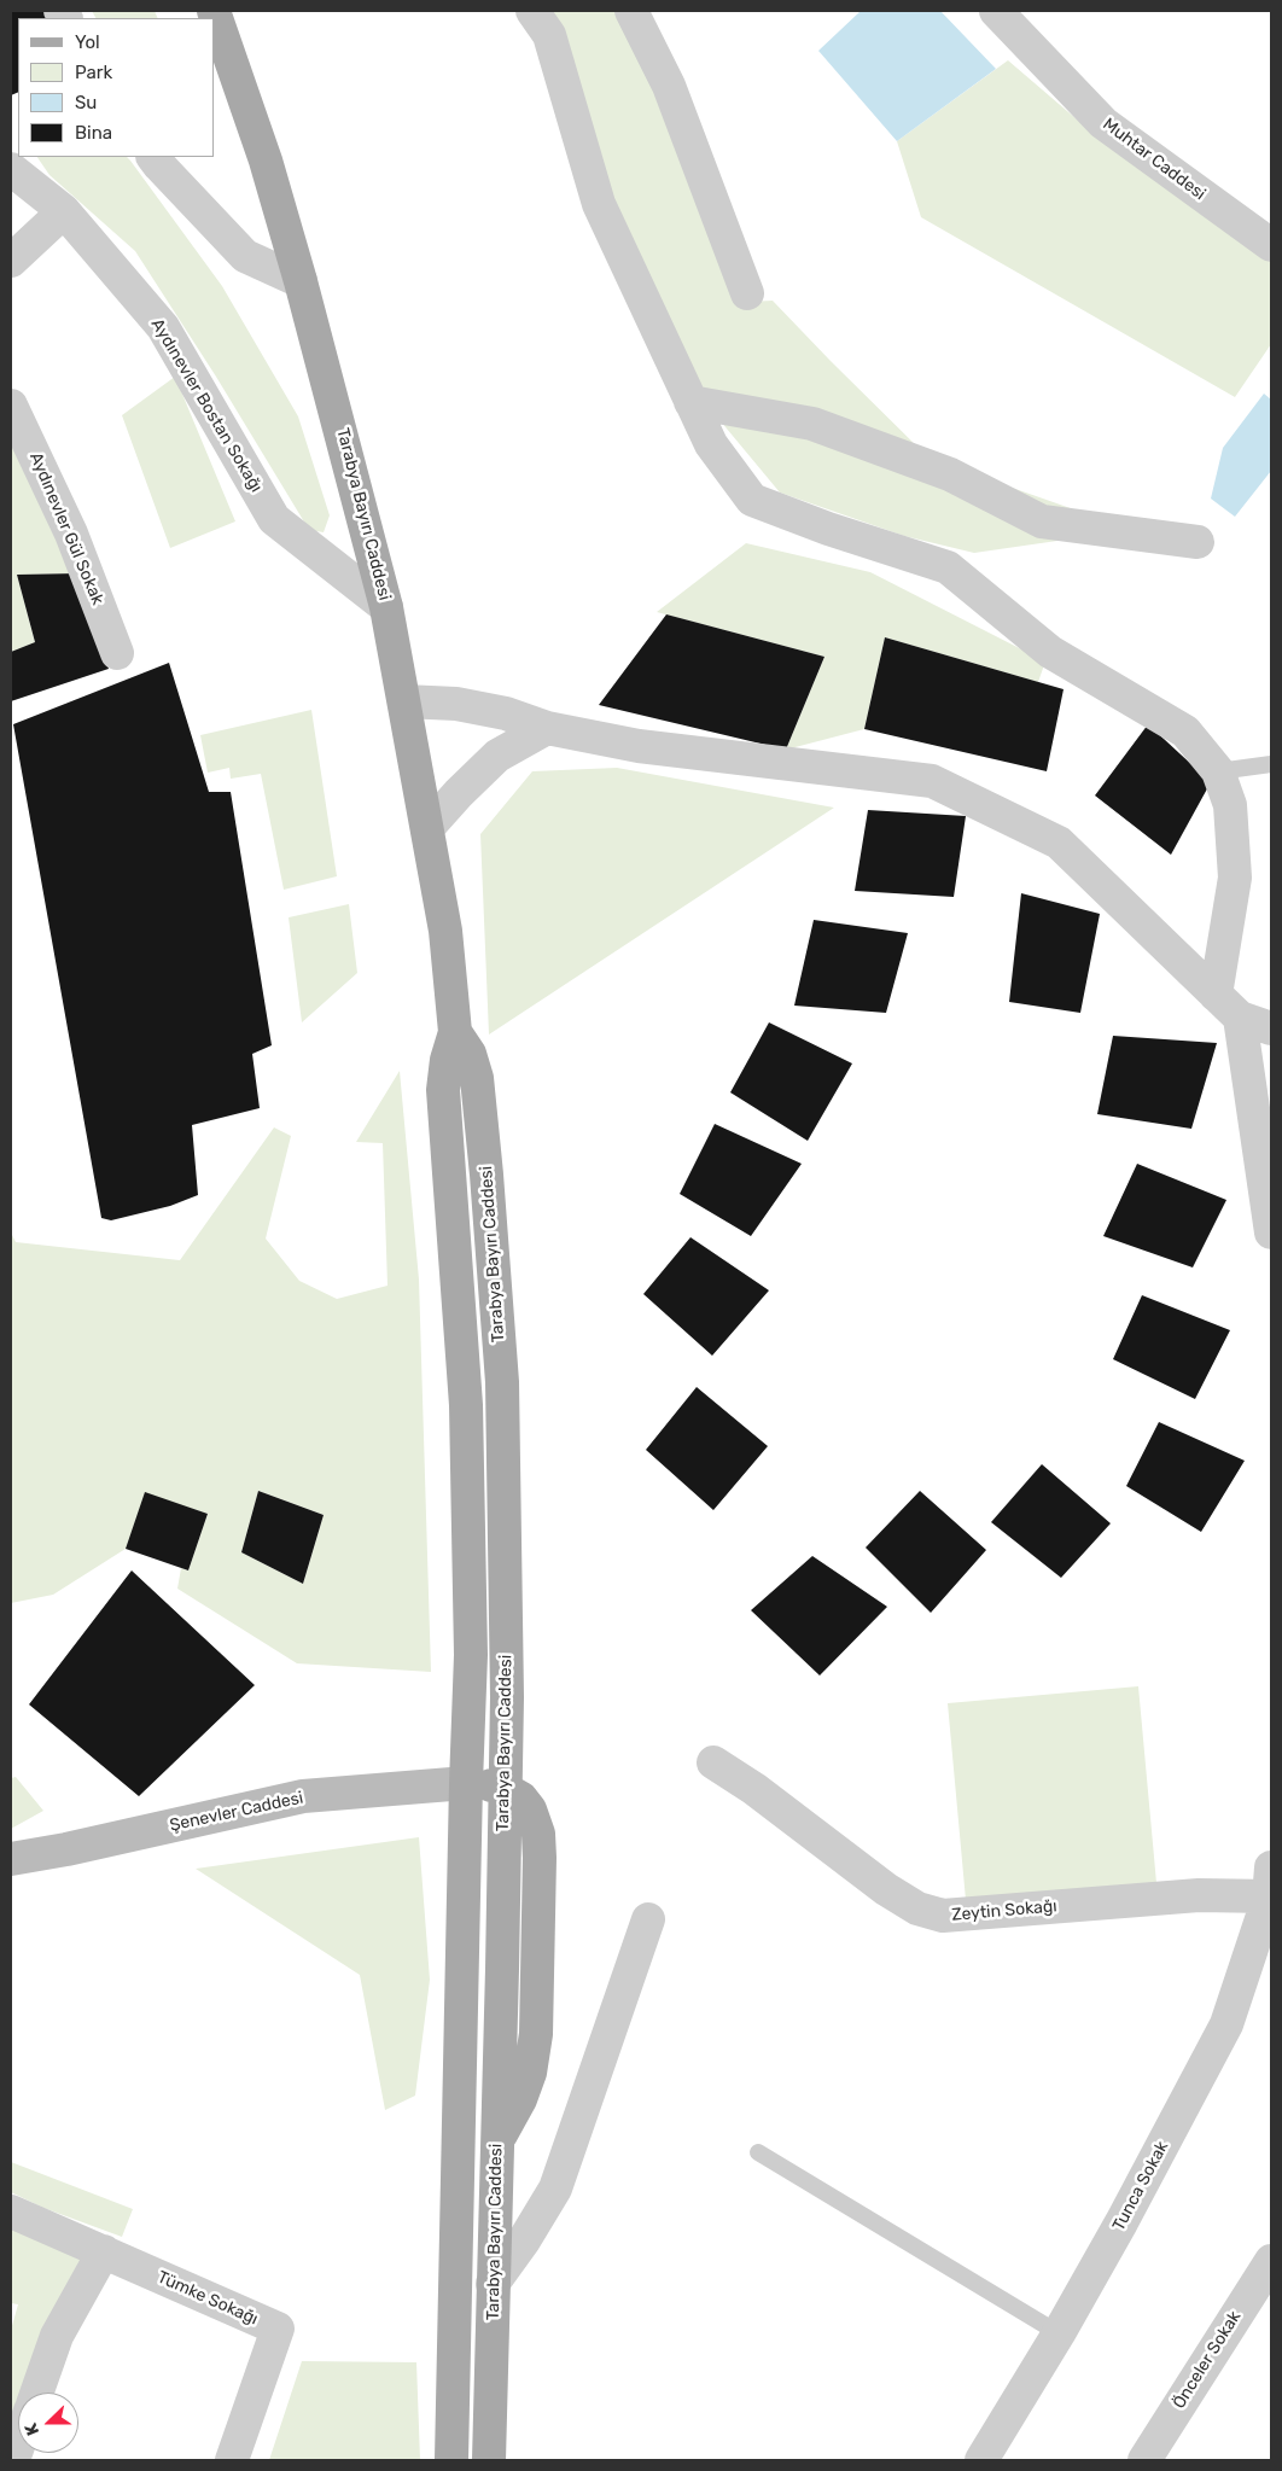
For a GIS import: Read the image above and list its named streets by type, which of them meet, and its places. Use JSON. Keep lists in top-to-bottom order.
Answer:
{
  "streets": {
    "main road": ["Tarabya Bayırı Caddesi"],
    "street": [
      "Muhtar Caddesi",
      "Aydınevler Bostan Sokağı",
      "Aydınevler Gül Sokak",
      "Şenevler Caddesi",
      "Zeytin Sokağı",
      "Tunca Sokak",
      "Tümke Sokağı",
      "Önceler Sokak"
    ]
  },
  "crossings": [
    ["Aydınevler Bostan Sokağı", "Tarabya Bayırı Caddesi"],
    ["Tarabya Bayırı Caddesi", "Şenevler Caddesi"],
    ["Zeytin Sokağı", "Tunca Sokak"]
  ],
  "legend": [
    "Yol",
    "Park",
    "Su",
    "Bina"
  ],
  "north": "left"
}
